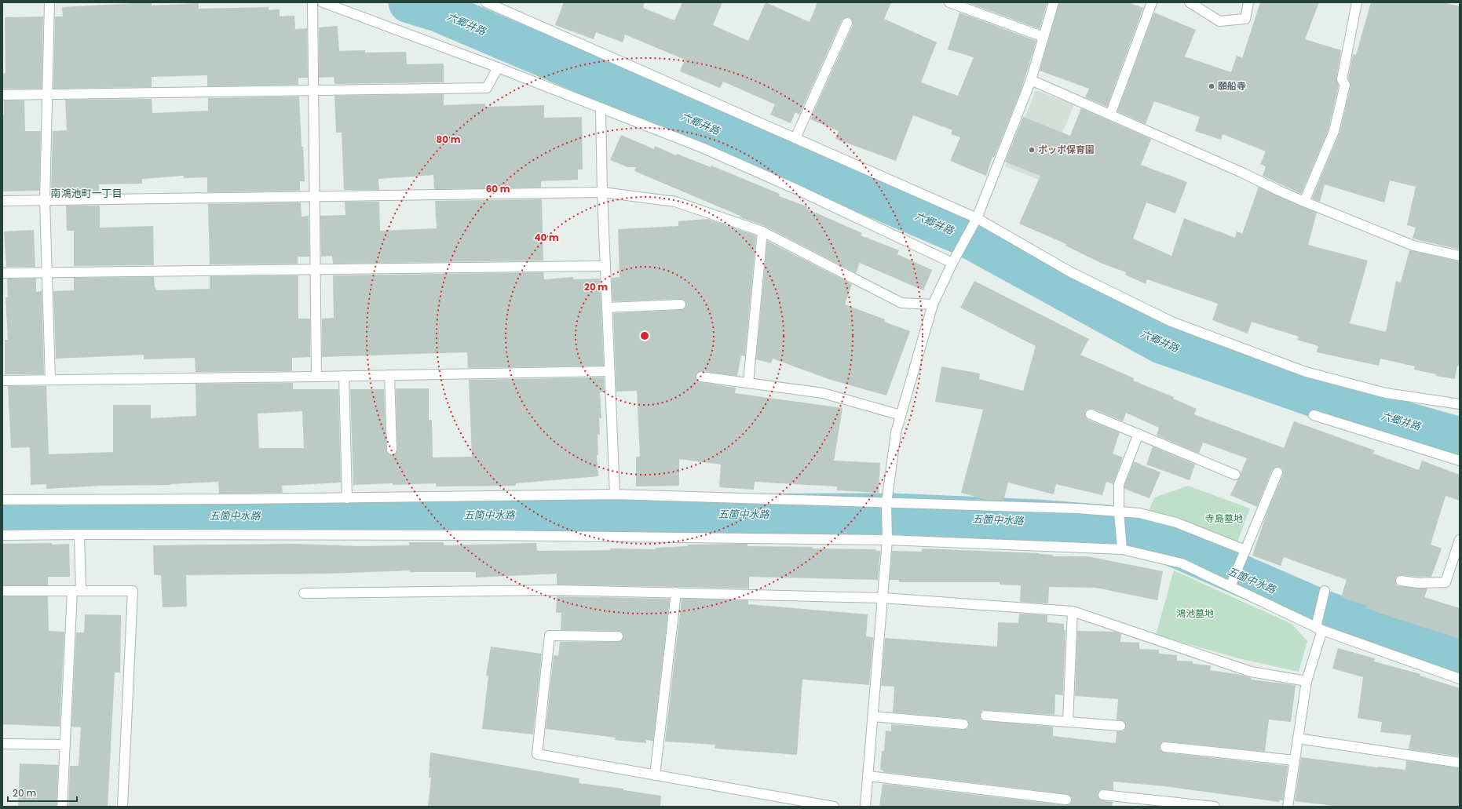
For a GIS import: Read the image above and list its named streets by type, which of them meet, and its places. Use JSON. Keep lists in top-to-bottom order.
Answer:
{
  "districts": ["南鴻池町一丁目"],
  "water": ["六郷井路", "五箇中水路"],
  "parks": ["寺島墓地", "鴻池墓地"],
  "places": ["願船寺", "ポッポ保育園"],
  "scale_bar": "20 m",
  "rings": [
    "80 m",
    "60 m",
    "40 m",
    "20 m"
  ]
}
